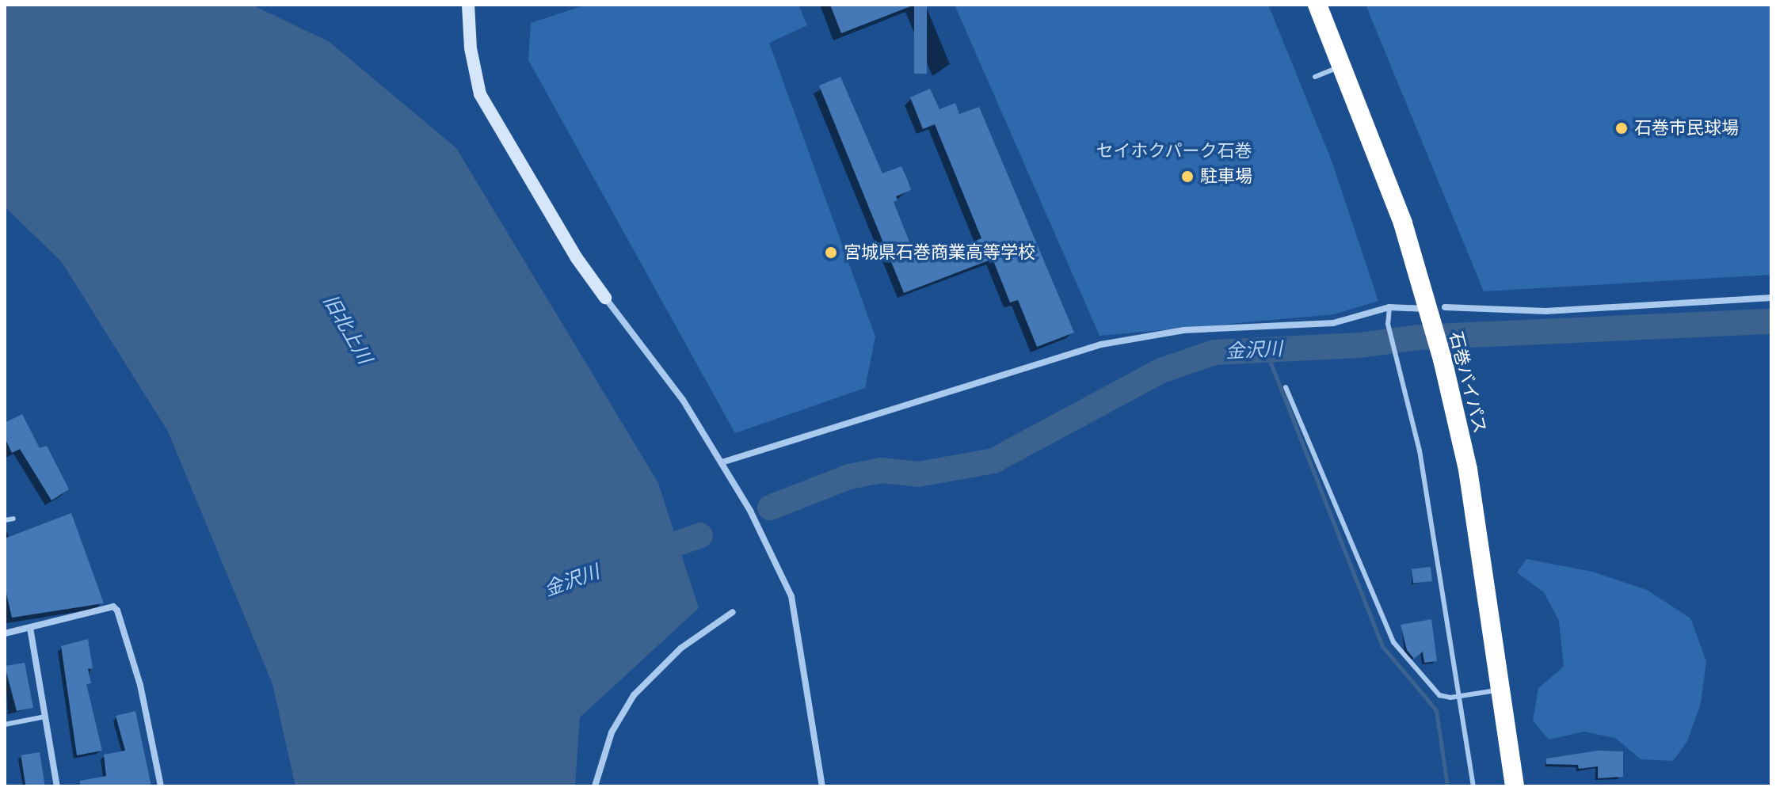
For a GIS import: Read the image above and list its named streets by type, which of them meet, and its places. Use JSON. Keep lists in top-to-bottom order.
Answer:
{
  "streets": {
    "highway": ["石巻バイパス"]
  },
  "water": ["旧北上川", "金沢川"],
  "parks": ["セイホクパーク石巻"],
  "places": ["石巻市民球場", "駐車場", "宮城県石巻商業高等学校"]
}
